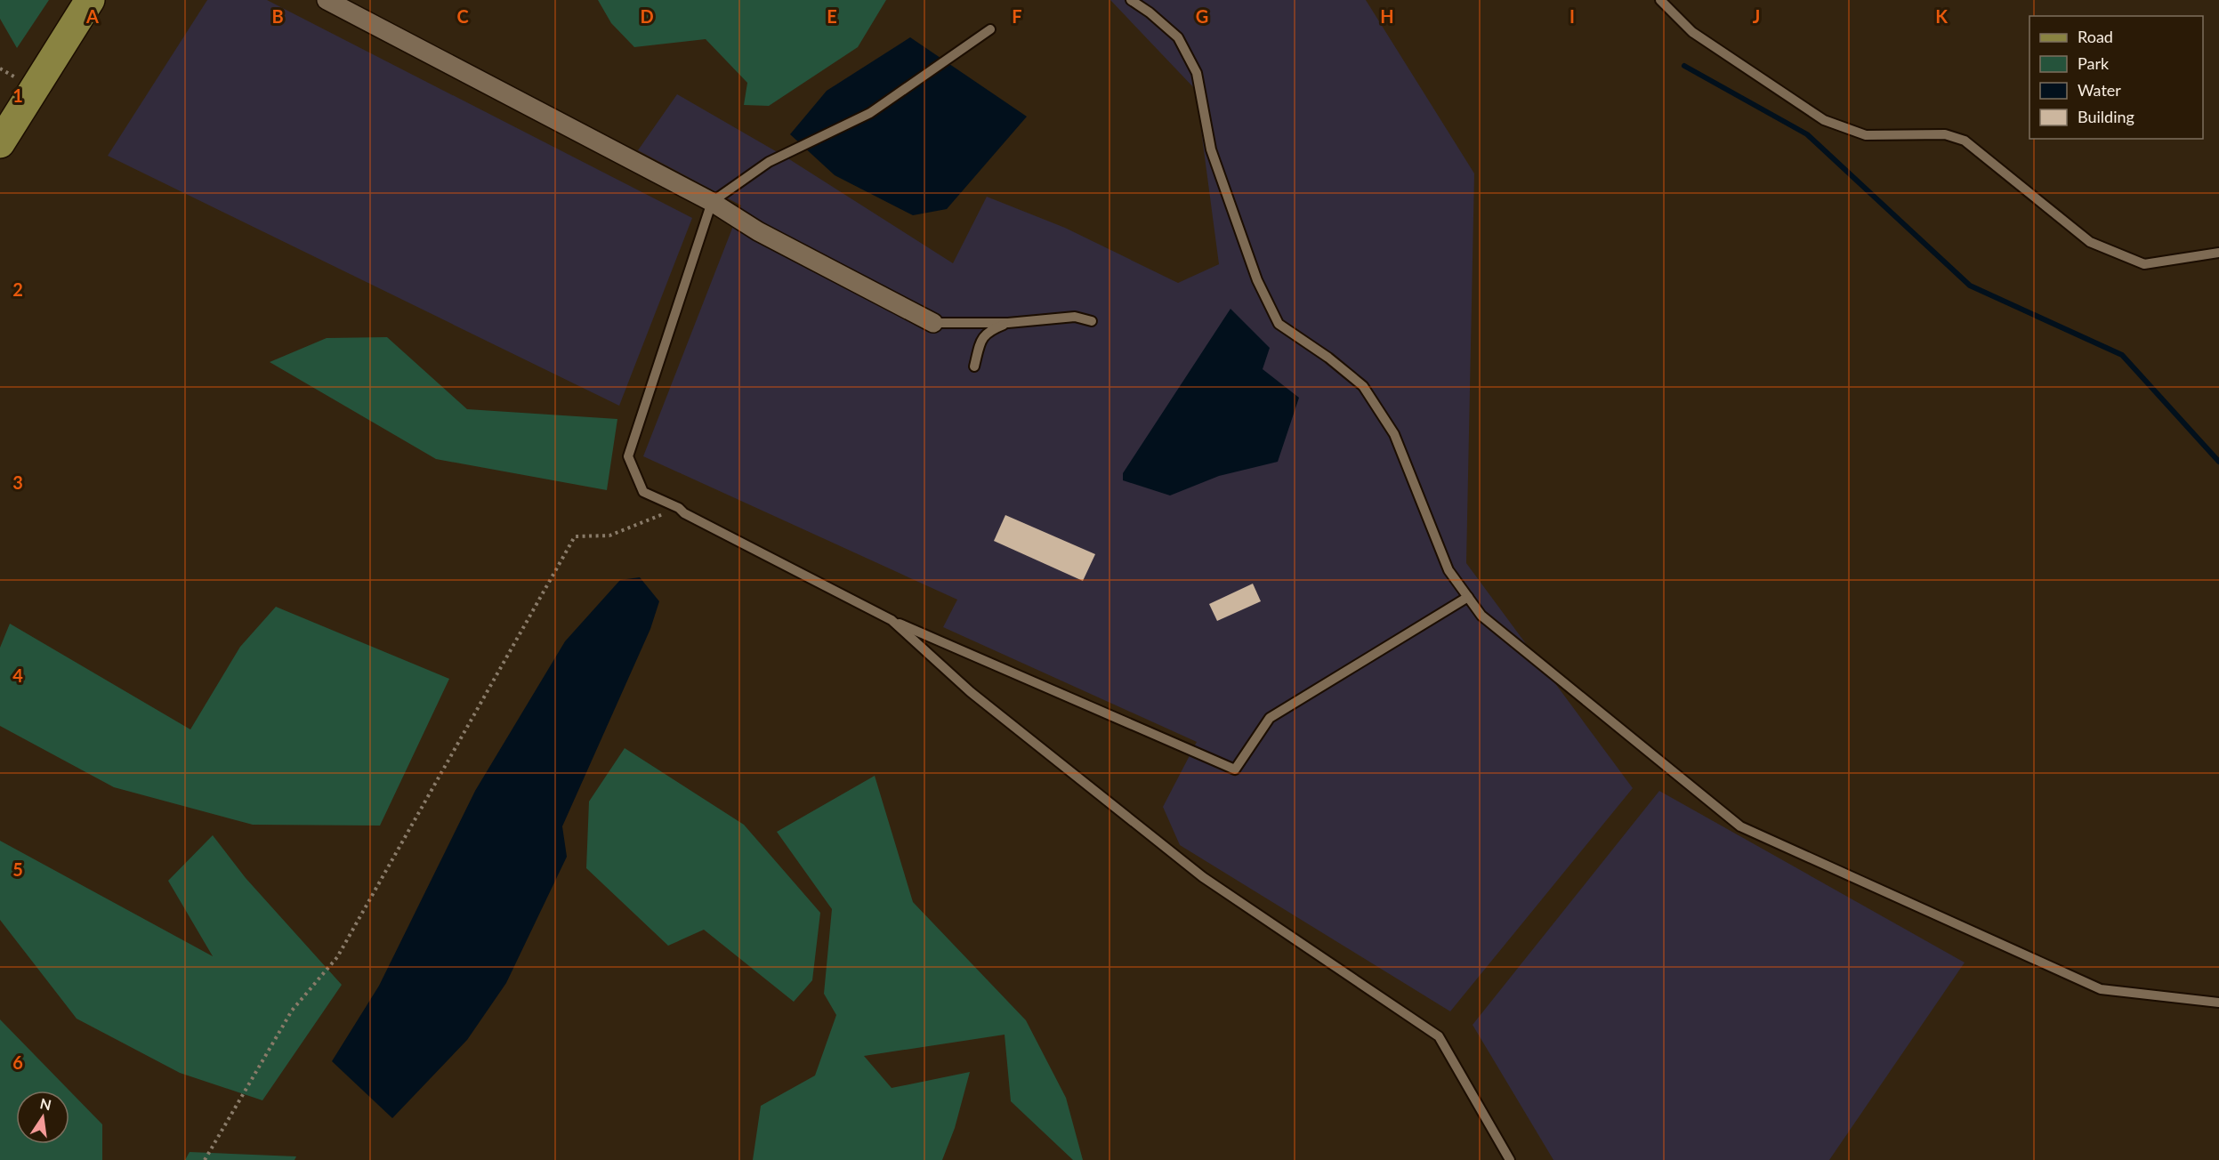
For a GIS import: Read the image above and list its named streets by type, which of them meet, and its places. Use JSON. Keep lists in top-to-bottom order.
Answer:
{
  "legend": [
    "Road",
    "Park",
    "Water",
    "Building"
  ],
  "north": "top",
  "grid": {
    "columns": [
      "A",
      "B",
      "C",
      "D",
      "E",
      "F",
      "G",
      "H",
      "I",
      "J",
      "K"
    ],
    "rows": [
      "1",
      "2",
      "3",
      "4",
      "5",
      "6"
    ]
  }
}
